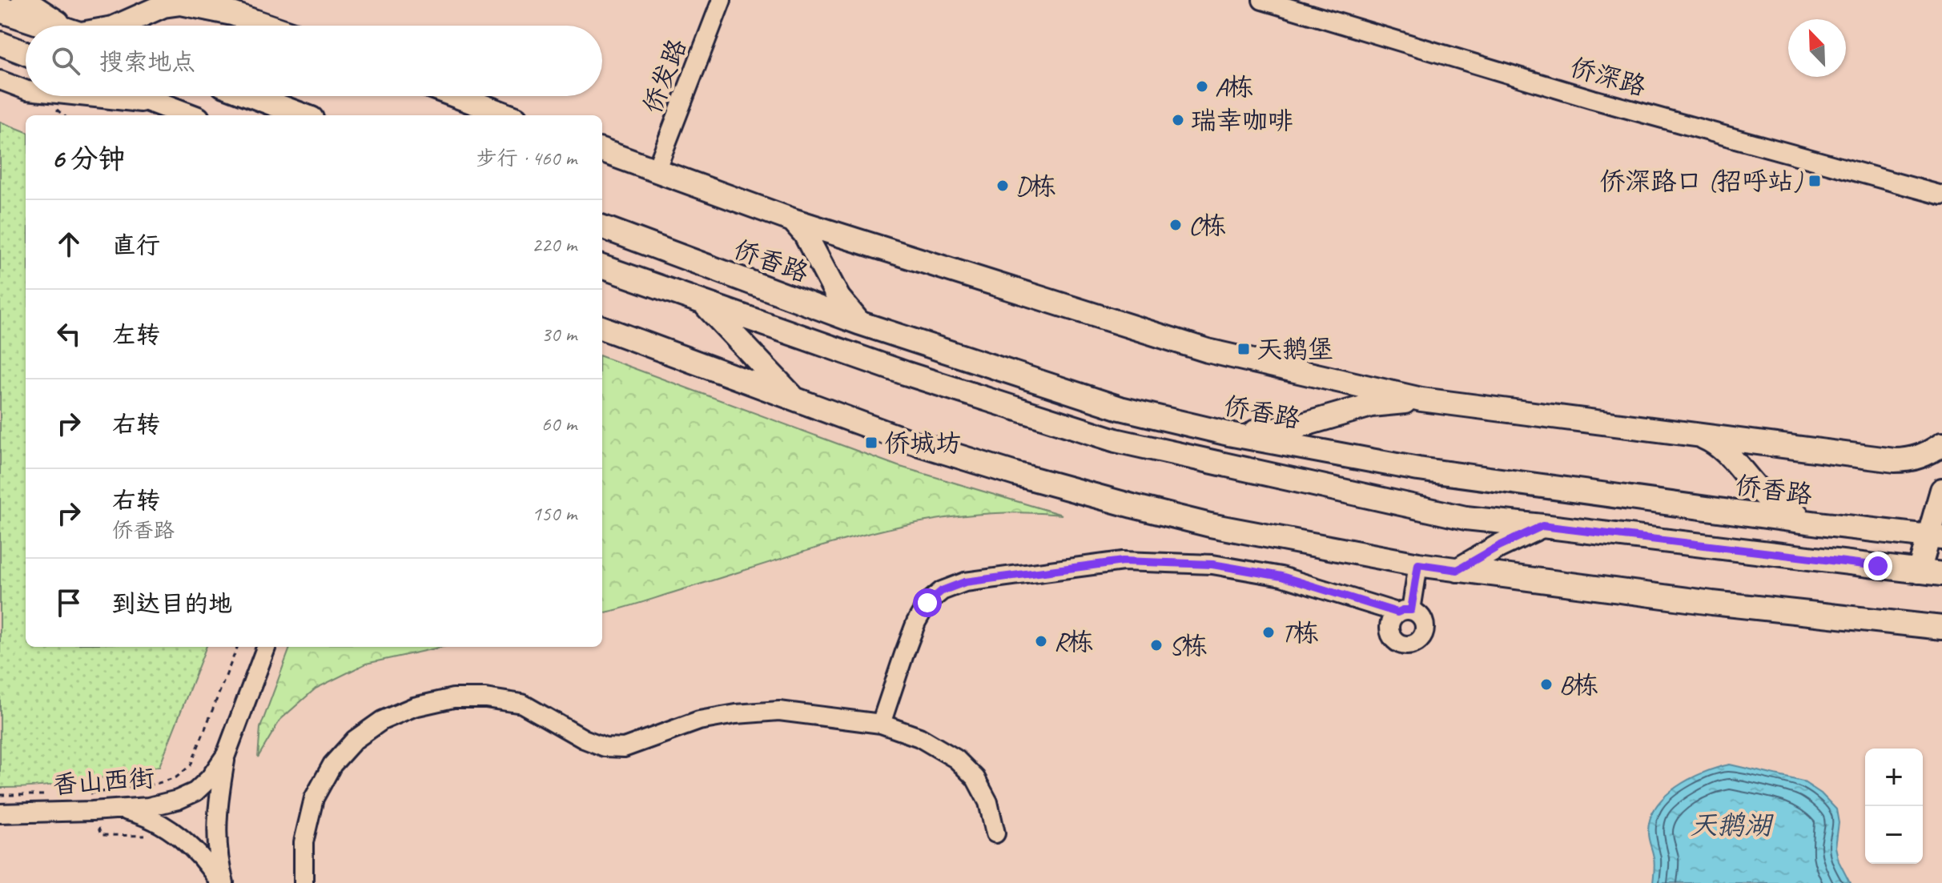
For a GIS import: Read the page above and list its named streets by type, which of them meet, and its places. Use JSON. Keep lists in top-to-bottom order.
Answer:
{
  "streets": {
    "main road": ["侨香路"],
    "street": ["侨发路", "侨深路", "香山西街"]
  },
  "water": ["天鹅湖"],
  "places": {
    "other": [
      "A栋",
      "瑞幸咖啡",
      "D栋",
      "C栋",
      "T栋",
      "R栋",
      "S栋",
      "B栋"
    ],
    "transit": ["侨深路口 (招呼站)", "天鹅堡", "侨城坊"]
  },
  "north": "top left",
  "page": {
    "search": "搜索地点",
    "heading": ["6 分钟", "步行 · 460 m"],
    "list": [
      ["直行", "220 m"],
      ["左转", "30 m"],
      ["右转", "60 m"],
      ["右转", "侨香路", "150 m"],
      "到达目的地"
    ],
    "map_buttons": ["+", "−"]
  }
}
